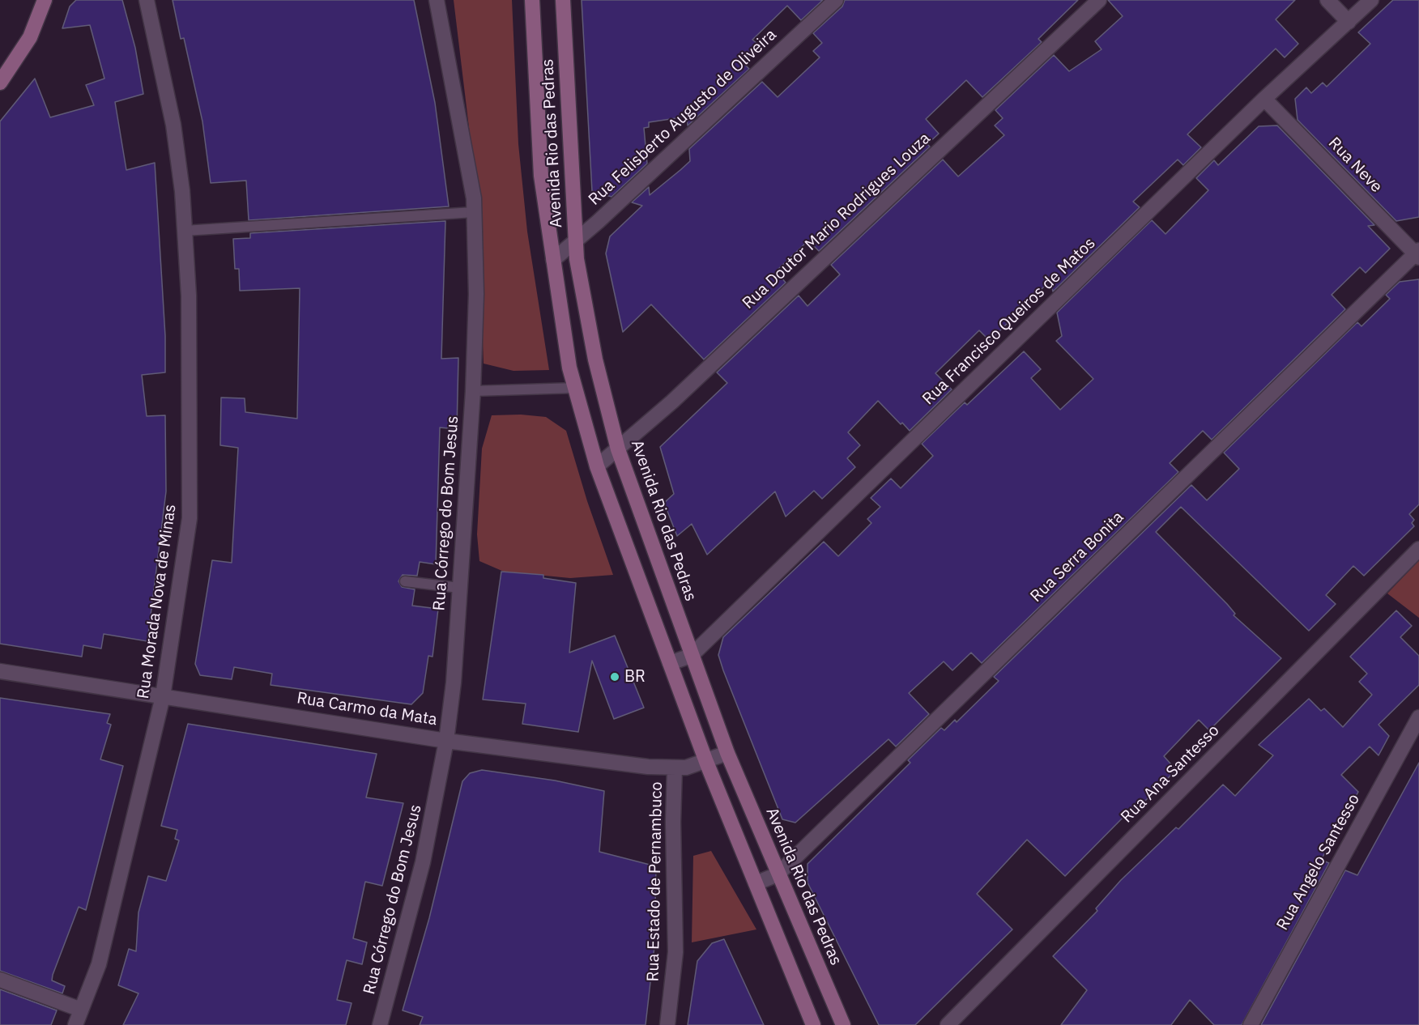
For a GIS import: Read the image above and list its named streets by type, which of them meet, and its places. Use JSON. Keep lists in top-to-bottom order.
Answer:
{
  "streets": {
    "main road": ["Avenida Rio das Pedras"],
    "street": [
      "Rua Felisberto Augusto de Oliveira",
      "Rua Neve",
      "Rua Doutor Mario Rodrigues Louza",
      "Rua Francisco Queiros de Matos",
      "Rua Córrego do Bom Jesus",
      "Rua Serra Bonita",
      "Rua Morada Nova de Minas",
      "Rua Carmo da Mata",
      "Rua Ana Santesso",
      "Rua Angelo Santesso",
      "Rua Estado de Pernambuco"
    ]
  },
  "crossings": [
    ["Rua Felisberto Augusto de Oliveira", "Avenida Rio das Pedras"],
    ["Avenida Rio das Pedras", "Rua Doutor Mario Rodrigues Louza"],
    ["Avenida Rio das Pedras", "Rua Francisco Queiros de Matos"],
    ["Avenida Rio das Pedras", "Rua Serra Bonita"],
    ["Avenida Rio das Pedras", "Rua Carmo da Mata"],
    ["Rua Neve", "Rua Francisco Queiros de Matos"],
    ["Rua Neve", "Rua Serra Bonita"],
    ["Rua Córrego do Bom Jesus", "Rua Carmo da Mata"],
    ["Rua Morada Nova de Minas", "Rua Carmo da Mata"],
    ["Rua Carmo da Mata", "Rua Estado de Pernambuco"]
  ],
  "places": ["BR"]
}
